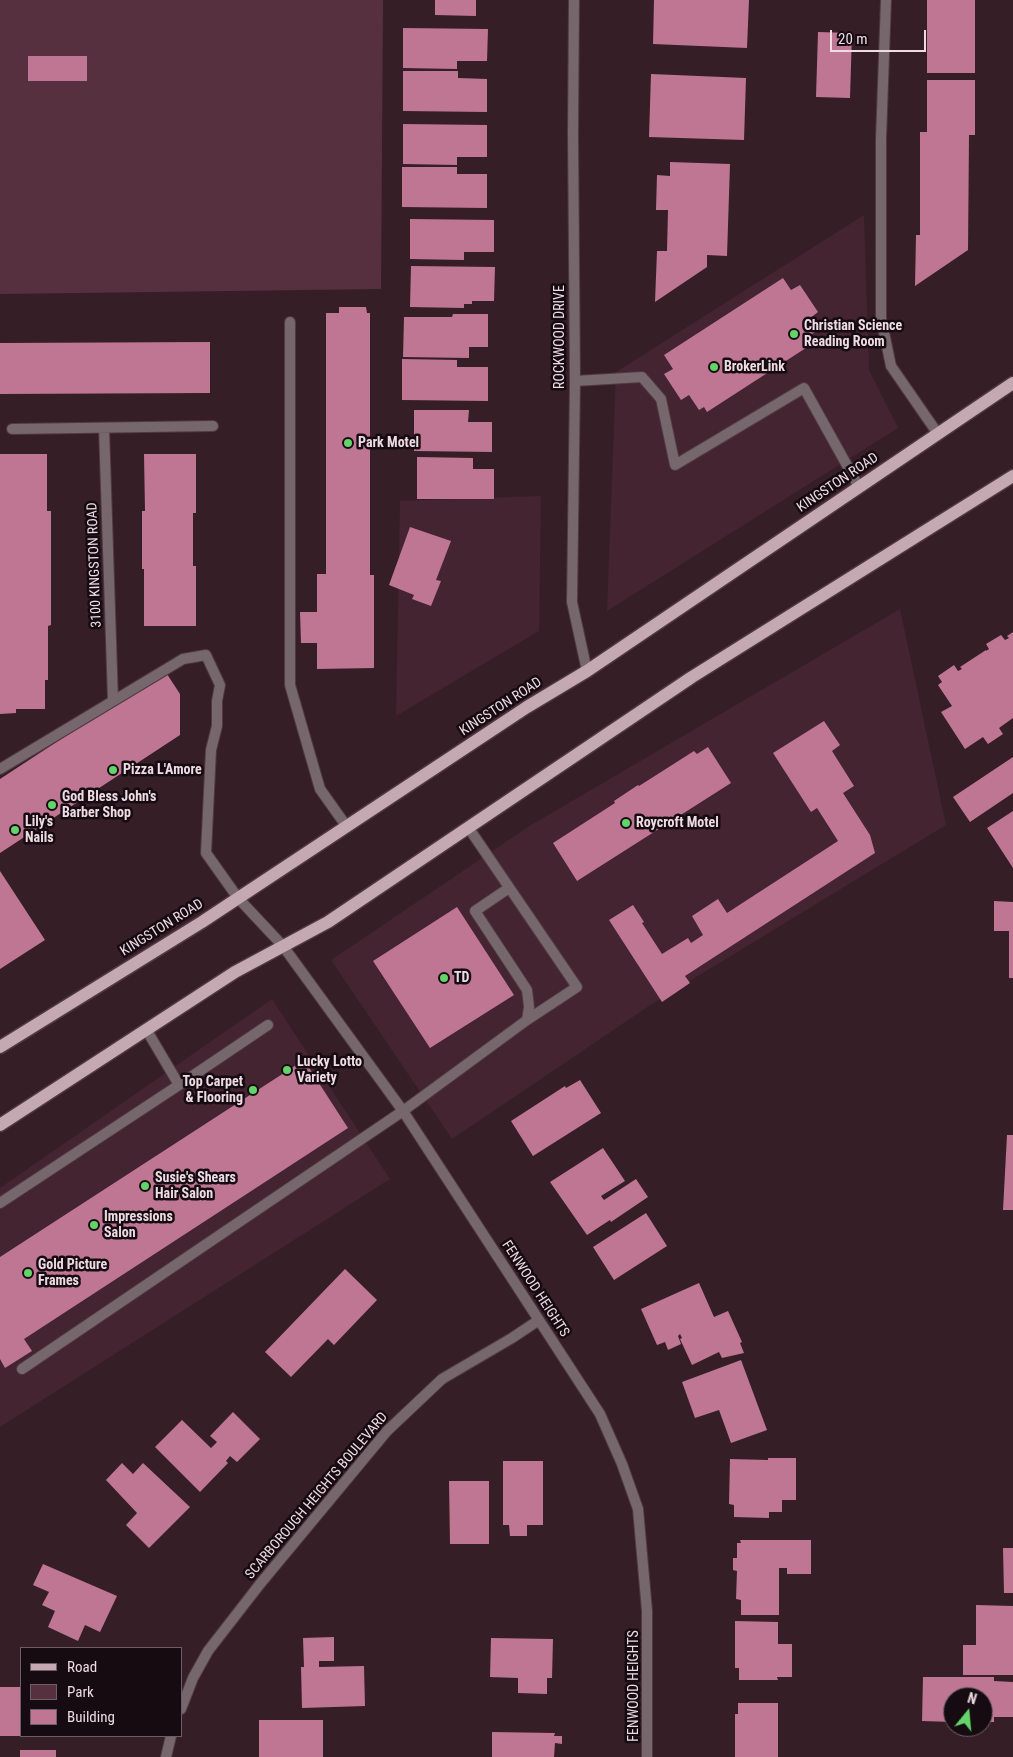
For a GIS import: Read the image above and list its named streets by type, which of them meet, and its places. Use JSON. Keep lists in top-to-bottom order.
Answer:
{
  "streets": {
    "main road": ["KINGSTON ROAD"],
    "street": [
      "ROCKWOOD DRIVE",
      "3100 KINGSTON ROAD",
      "FENWOOD HEIGHTS",
      "SCARBOROUGH HEIGHTS BOULEVARD"
    ]
  },
  "crossings": [
    ["ROCKWOOD DRIVE", "KINGSTON ROAD"],
    ["KINGSTON ROAD", "FENWOOD HEIGHTS"],
    ["3100 KINGSTON ROAD", "FENWOOD HEIGHTS"],
    ["FENWOOD HEIGHTS", "SCARBOROUGH HEIGHTS BOULEVARD"]
  ],
  "places": [
    "Christian Science Reading Room",
    "BrokerLink",
    "Park Motel",
    "Pizza L'Amore",
    "God Bless John's Barber Shop",
    "Roycroft Motel",
    "Lily's Nails",
    "TD",
    "Lucky Lotto Variety",
    "Top Carpet & Flooring",
    "Susie's Shears Hair Salon",
    "Impressions Salon",
    "Gold Picture Frames"
  ],
  "legend": ["Road", "Park", "Building"],
  "scale_bar": "20 m",
  "north": "top"
}
